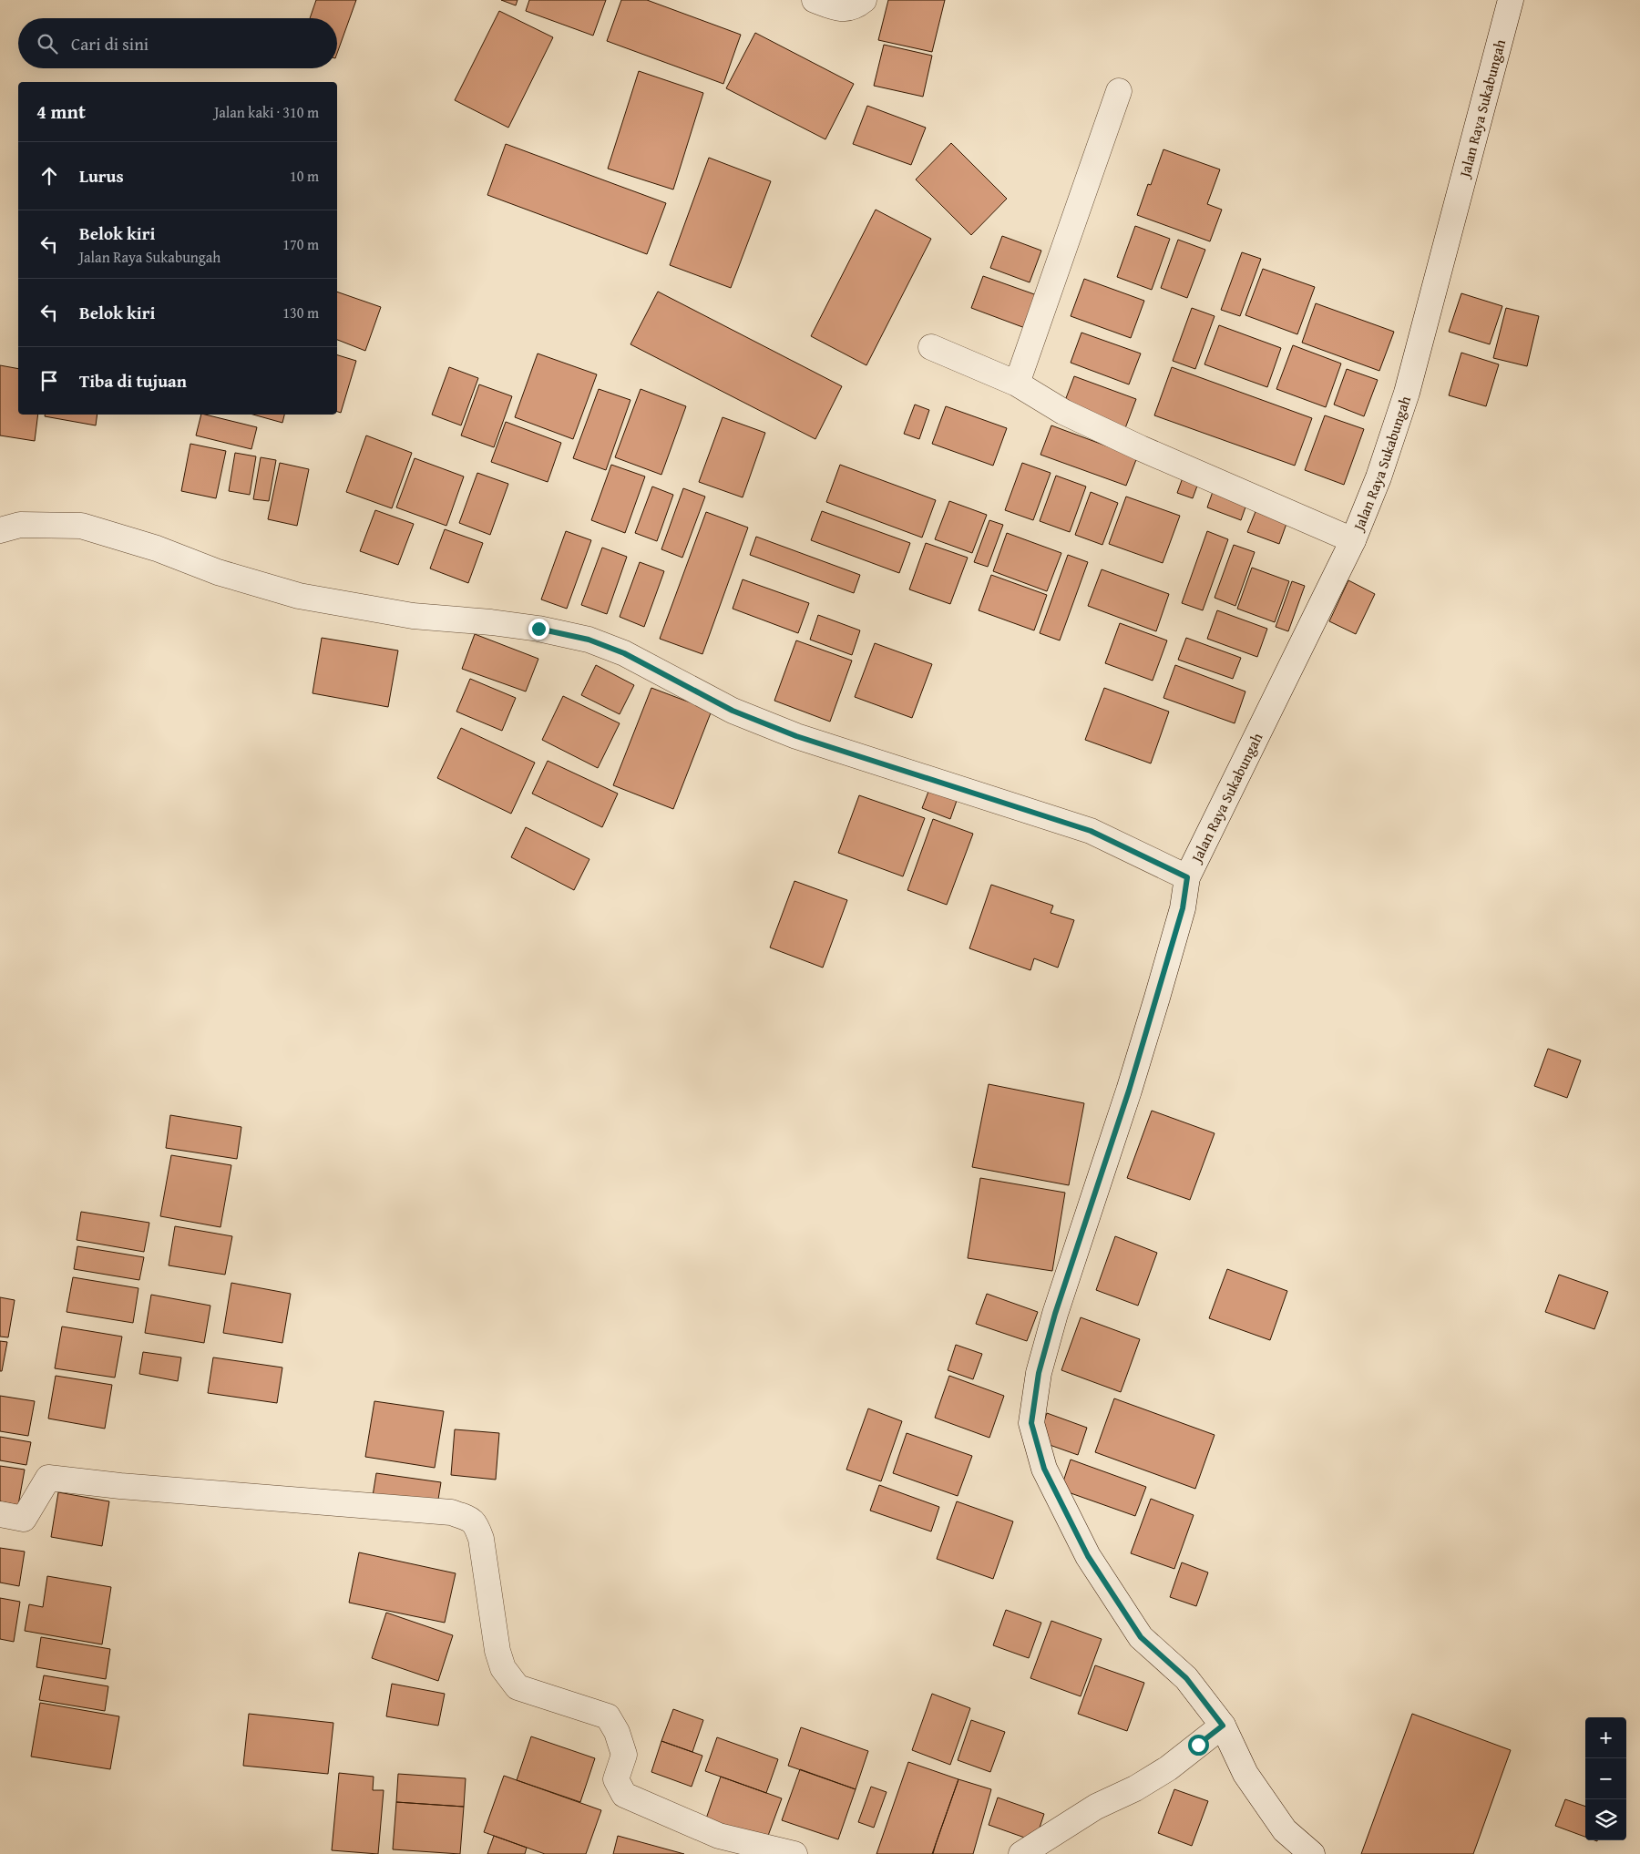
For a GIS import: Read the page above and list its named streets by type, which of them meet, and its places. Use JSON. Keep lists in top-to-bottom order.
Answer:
{
  "streets": {
    "street": ["Jalan Raya Sukabungah"]
  },
  "page": {
    "search": "Cari di sini",
    "heading": ["4 mnt", "Jalan kaki · 310 m"],
    "list": [
      ["Lurus", "10 m"],
      ["Belok kiri", "Jalan Raya Sukabungah", "170 m"],
      ["Belok kiri", "130 m"],
      "Tiba di tujuan"
    ],
    "map_buttons": ["+", "−"]
  }
}
